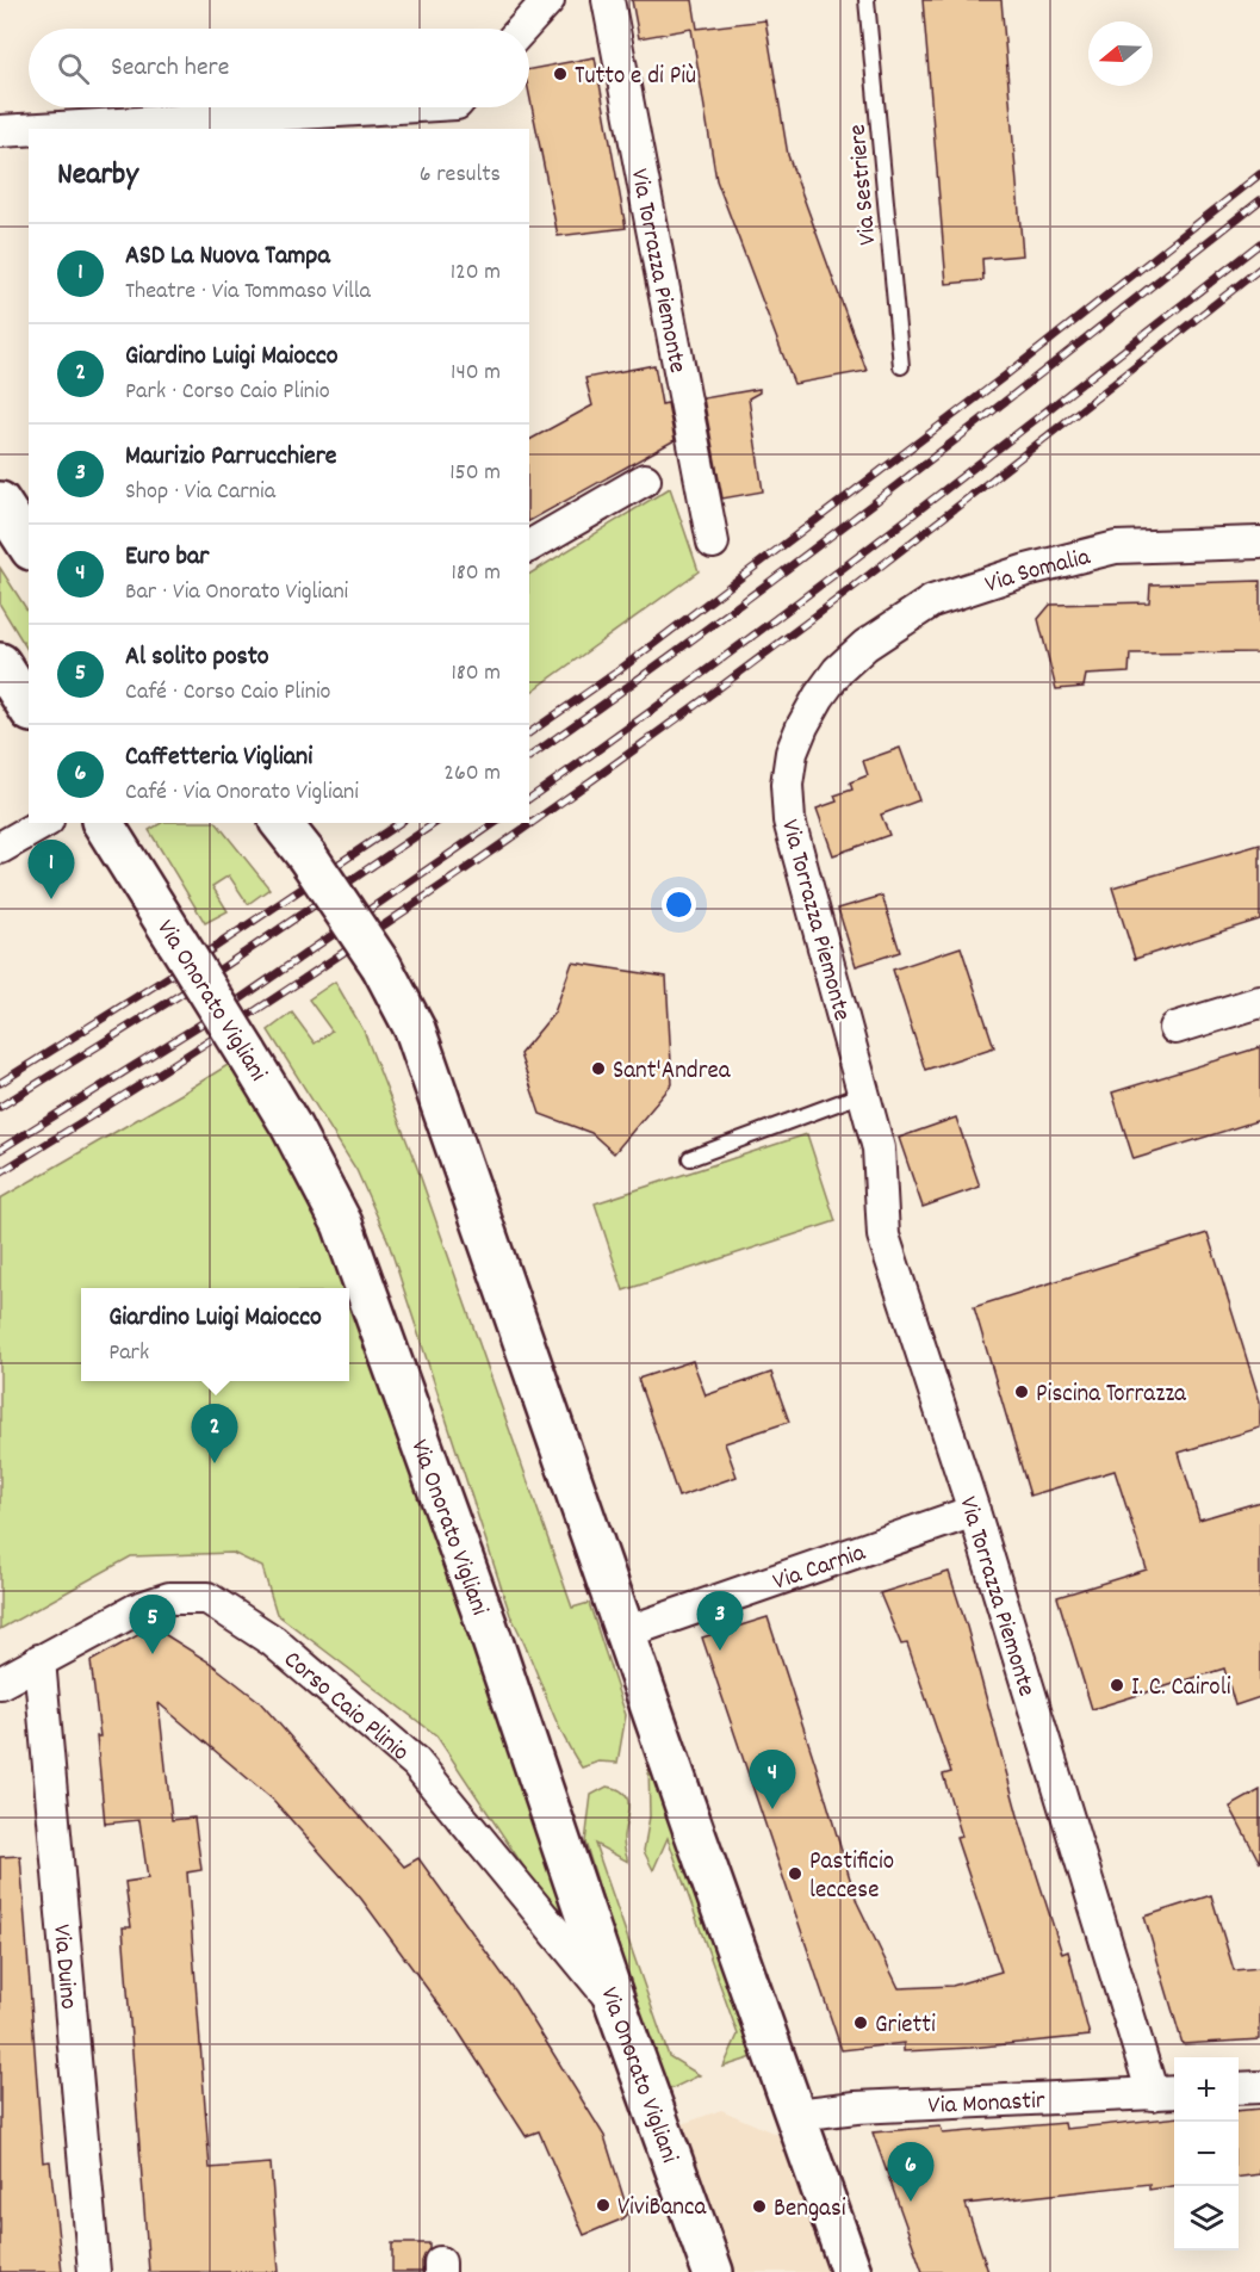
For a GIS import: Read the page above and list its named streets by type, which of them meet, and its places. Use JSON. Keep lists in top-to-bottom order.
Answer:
{
  "streets": {
    "main road": ["Via Onorato Vigliani"],
    "street": [
      "Via Torrazza Piemonte",
      "Via Somalia",
      "Via Carnia",
      "Corso Caio Plinio",
      "Via Duino",
      "Via Monastir"
    ],
    "lane": ["Via Sestriere"]
  },
  "crossings": [
    ["Via Torrazza Piemonte", "Via Somalia"],
    ["Via Torrazza Piemonte", "Via Carnia"],
    ["Via Torrazza Piemonte", "Via Monastir"],
    ["Via Onorato Vigliani", "Corso Caio Plinio"],
    ["Corso Caio Plinio", "Via Duino"]
  ],
  "places": [
    "Tutto e di Più",
    "Sant'Andrea",
    "Piscina Torrazza",
    "I. C. Cairoli",
    "Pastificio leccese",
    "Grietti",
    "ViviBanca",
    "Bengasi"
  ],
  "north": "left",
  "page": {
    "search": "Search here",
    "heading": ["Nearby", "6 results"],
    "list": [
      {
        "mark": "1",
        "name": "ASD La Nuova Tampa",
        "note": "Theatre · Via Tommaso Villa",
        "value": "120 m"
      },
      {
        "mark": "2",
        "name": "Giardino Luigi Maiocco",
        "note": "Park · Corso Caio Plinio",
        "value": "140 m"
      },
      {
        "mark": "3",
        "name": "Maurizio Parrucchiere",
        "note": "Shop · Via Carnia",
        "value": "150 m"
      },
      {
        "mark": "4",
        "name": "Euro bar",
        "note": "Bar · Via Onorato Vigliani",
        "value": "180 m"
      },
      {
        "mark": "5",
        "name": "Al solito posto",
        "note": "Café · Corso Caio Plinio",
        "value": "180 m"
      },
      {
        "mark": "6",
        "name": "Caffetteria Vigliani",
        "note": "Café · Via Onorato Vigliani",
        "value": "260 m"
      }
    ],
    "pins": [
      "1",
      "2",
      "3",
      "5",
      "4",
      "6"
    ],
    "popup": ["Giardino Luigi Maiocco", "Park"],
    "map_buttons": ["+", "−"]
  }
}
